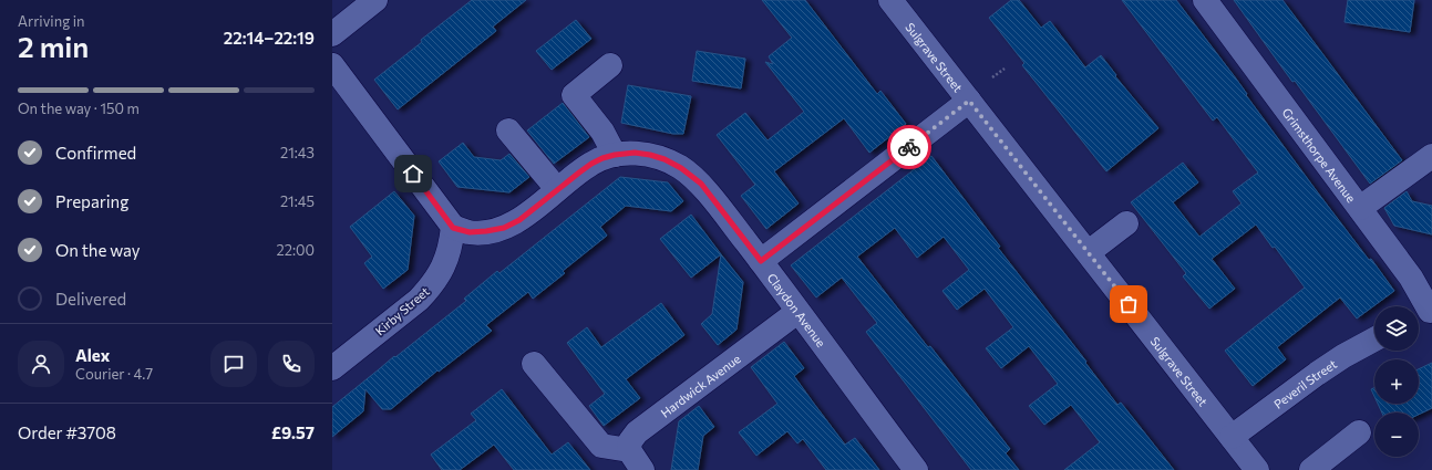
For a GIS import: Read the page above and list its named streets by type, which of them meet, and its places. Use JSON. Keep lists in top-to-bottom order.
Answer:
{
  "streets": {
    "street": [
      "Sulgrave Street",
      "Grimsthorpe Avenue",
      "Claydon Avenue",
      "Kirby Street",
      "Peveril Street",
      "Hardwick Avenue"
    ]
  },
  "crossings": [
    ["Sulgrave Street", "Peveril Street"],
    ["Claydon Avenue", "Kirby Street"],
    ["Claydon Avenue", "Hardwick Avenue"]
  ],
  "page": {
    "heading": ["2 min", "Arriving in", "22:14–22:19"],
    "panel": [
      "Alex",
      "Courier · 4.7",
      "Order #3708",
      "£9.57"
    ],
    "bar": "On the way · 150 m",
    "list": [
      ["Confirmed", "21:43"],
      ["Preparing", "21:45"],
      ["On the way", "22:00"],
      "Delivered"
    ],
    "map_buttons": ["+", "−"]
  }
}
